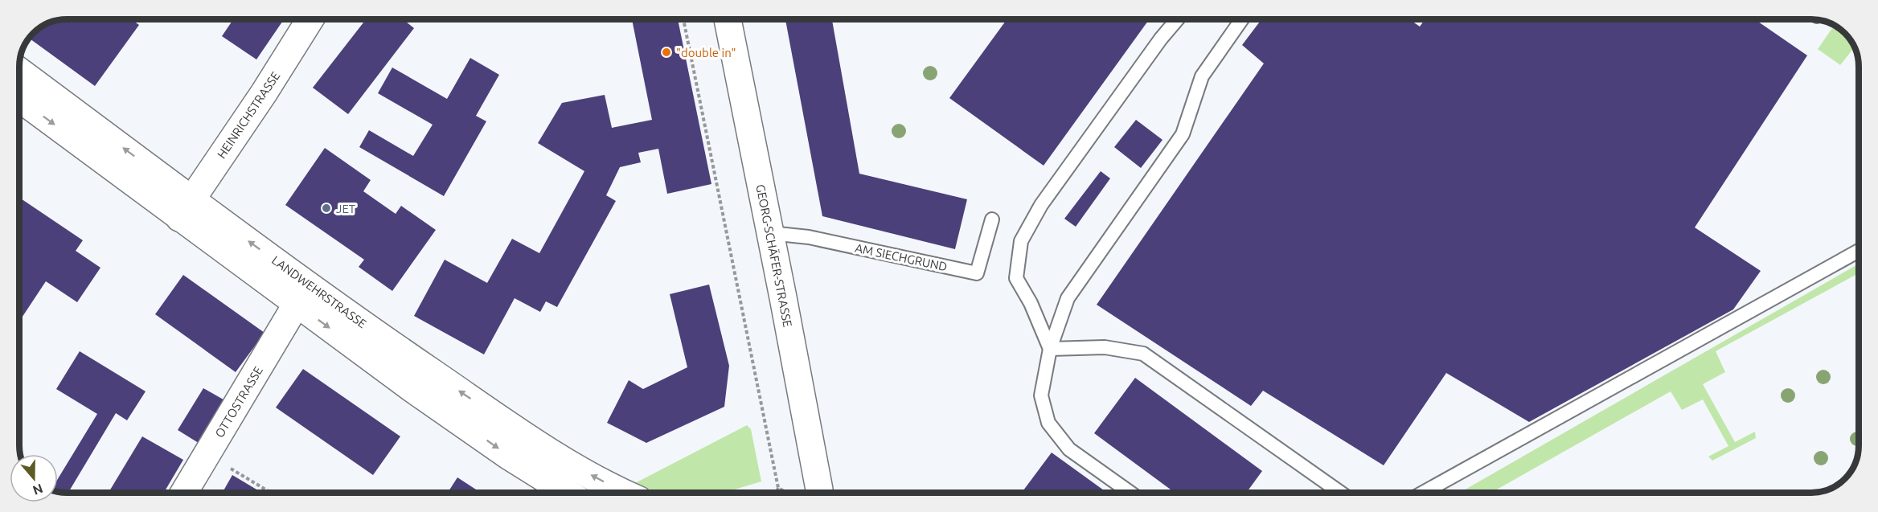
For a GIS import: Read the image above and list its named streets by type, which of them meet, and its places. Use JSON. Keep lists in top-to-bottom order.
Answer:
{
  "streets": {
    "main road": [
      "HEINRICHSTRASSE",
      "GEORG-SCHÄFER-STRASSE",
      "LANDWEHRSTRASSE",
      "OTTOSTRASSE"
    ],
    "lane": ["AM SIECHGRUND"]
  },
  "crossings": [
    ["HEINRICHSTRASSE", "LANDWEHRSTRASSE"],
    ["GEORG-SCHÄFER-STRASSE", "AM SIECHGRUND"],
    ["LANDWEHRSTRASSE", "OTTOSTRASSE"]
  ],
  "places": ["\"double in\"", "JET"],
  "north": "bottom"
}
